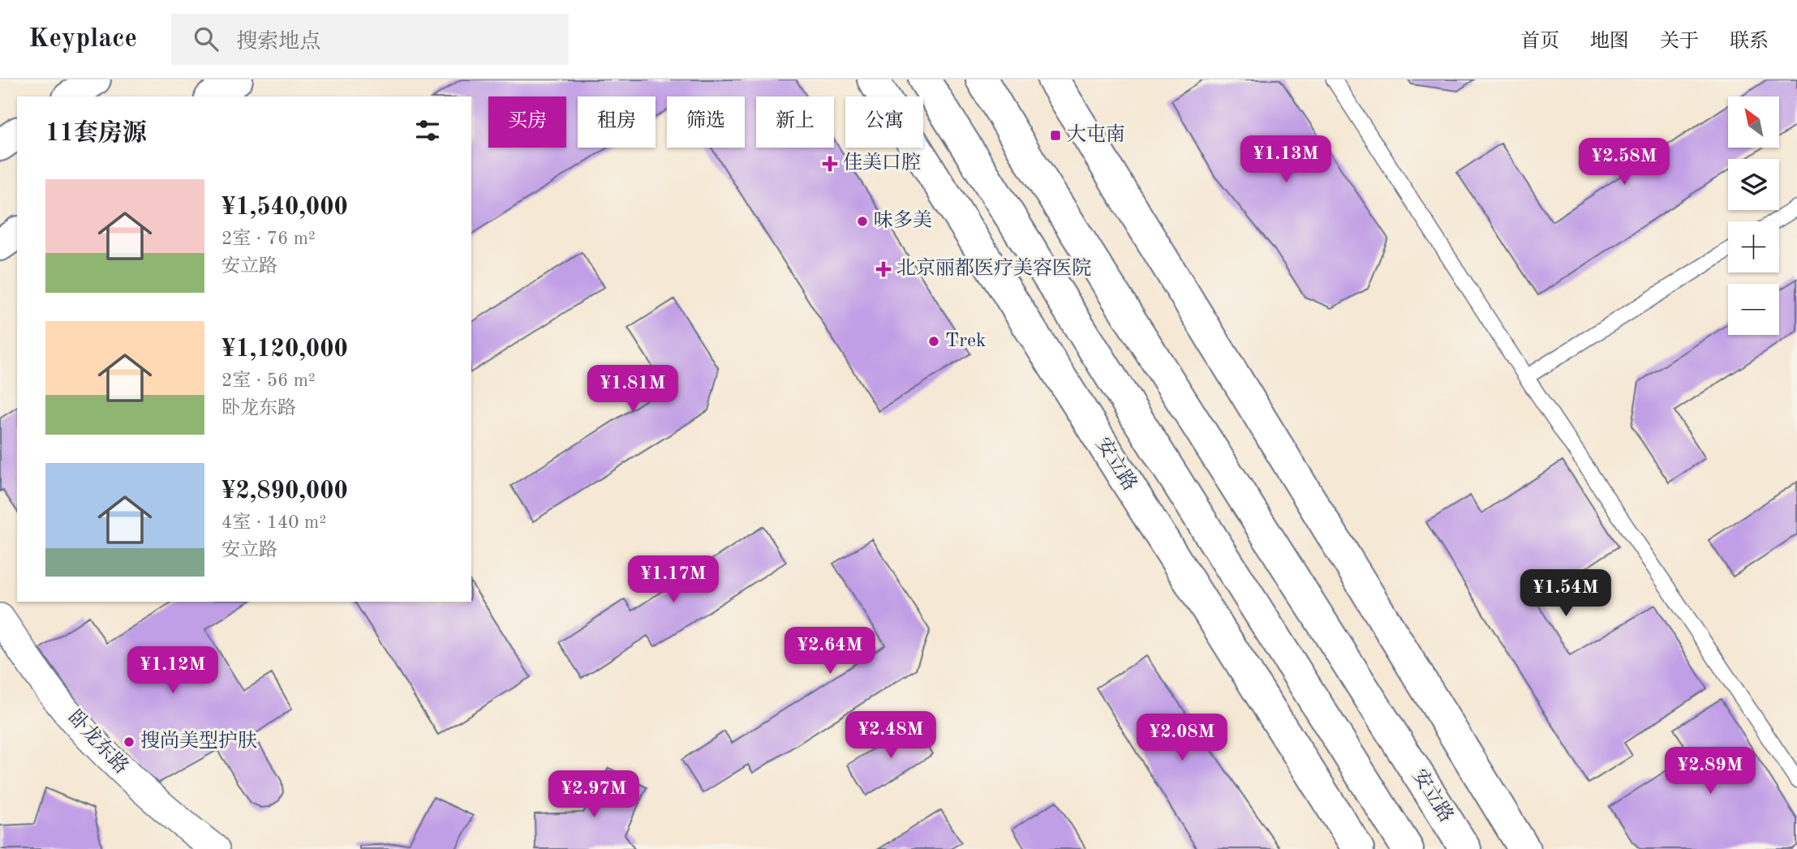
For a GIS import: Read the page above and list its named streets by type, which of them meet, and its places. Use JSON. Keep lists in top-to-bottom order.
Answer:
{
  "streets": {
    "main road": ["安立路"],
    "street": ["卧龙东路"]
  },
  "places": {
    "transit": ["大屯南"],
    "health": ["佳美口腔", "北京丽都医疗美容医院"],
    "other": ["味多美", "Trek", "搜尚美型护肤"]
  },
  "north": "top left",
  "page": {
    "header": "Keyplace",
    "search": "搜索地点",
    "nav": [
      "首页",
      "地图",
      "关于",
      "联系"
    ],
    "map_buttons": ["+", "−"],
    "chip": [
      "买房",
      "租房",
      "筛选",
      "新上",
      "公寓"
    ],
    "heading": "11套房源",
    "price": [
      "¥1.13M",
      "¥2.58M",
      "¥1.81M",
      "¥1.17M",
      "¥1.54M",
      "¥2.64M",
      "¥1.12M",
      "¥2.48M",
      "¥2.08M",
      "¥2.89M",
      "¥2.97M"
    ],
    "list": [
      {
        "name": "¥1,540,000",
        "note": "2室 · 76 m² · 安立路"
      },
      {
        "name": "¥1,120,000",
        "note": "2室 · 56 m² · 卧龙东路"
      },
      {
        "name": "¥2,890,000",
        "note": "4室 · 140 m² · 安立路"
      }
    ]
  }
}
